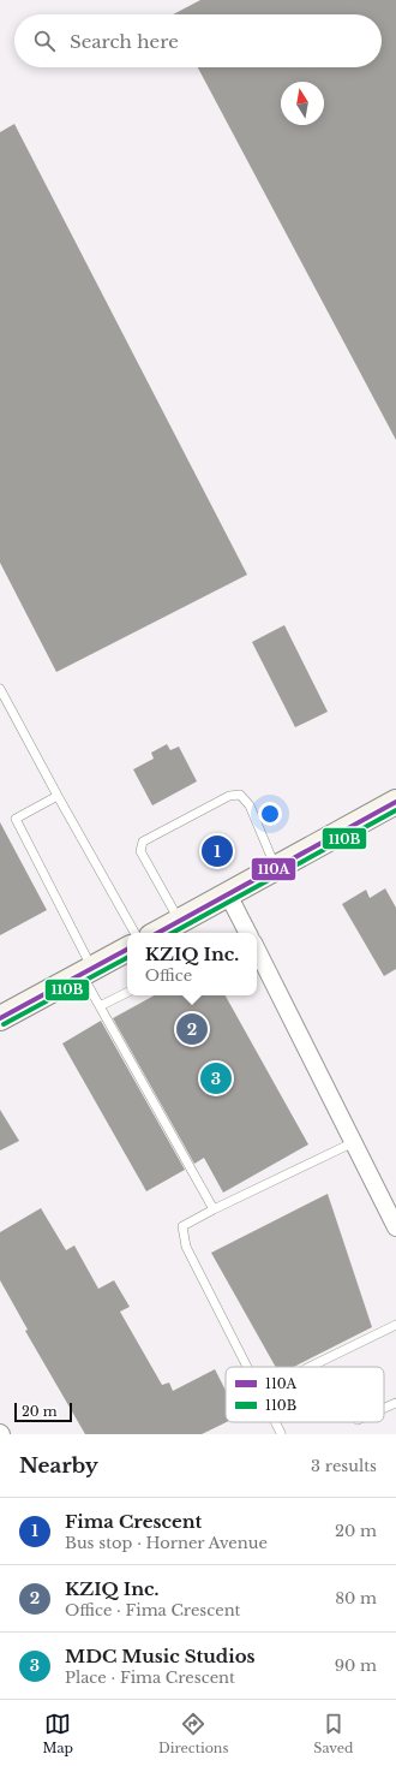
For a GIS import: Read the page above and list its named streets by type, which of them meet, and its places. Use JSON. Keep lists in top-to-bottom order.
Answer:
{
  "lines": ["transit line 110A", "transit line 110B"],
  "legend": ["110A", "110B"],
  "scale_bar": "20 m",
  "north": "top",
  "page": {
    "search": "Search here",
    "pins": ["1", "2", "3"],
    "popup": ["KZIQ Inc.", "Office"],
    "scale": "20 m",
    "heading": ["Nearby", "3 results"],
    "list": [
      {
        "mark": "1",
        "name": "Fima Crescent",
        "note": "Bus stop · Horner Avenue",
        "value": "20 m"
      },
      {
        "mark": "2",
        "name": "KZIQ Inc.",
        "note": "Office · Fima Crescent",
        "value": "80 m"
      },
      {
        "mark": "3",
        "name": "MDC Music Studios",
        "note": "Place · Fima Crescent",
        "value": "90 m"
      }
    ],
    "nav": ["Map", "Directions", "Saved"]
  }
}
